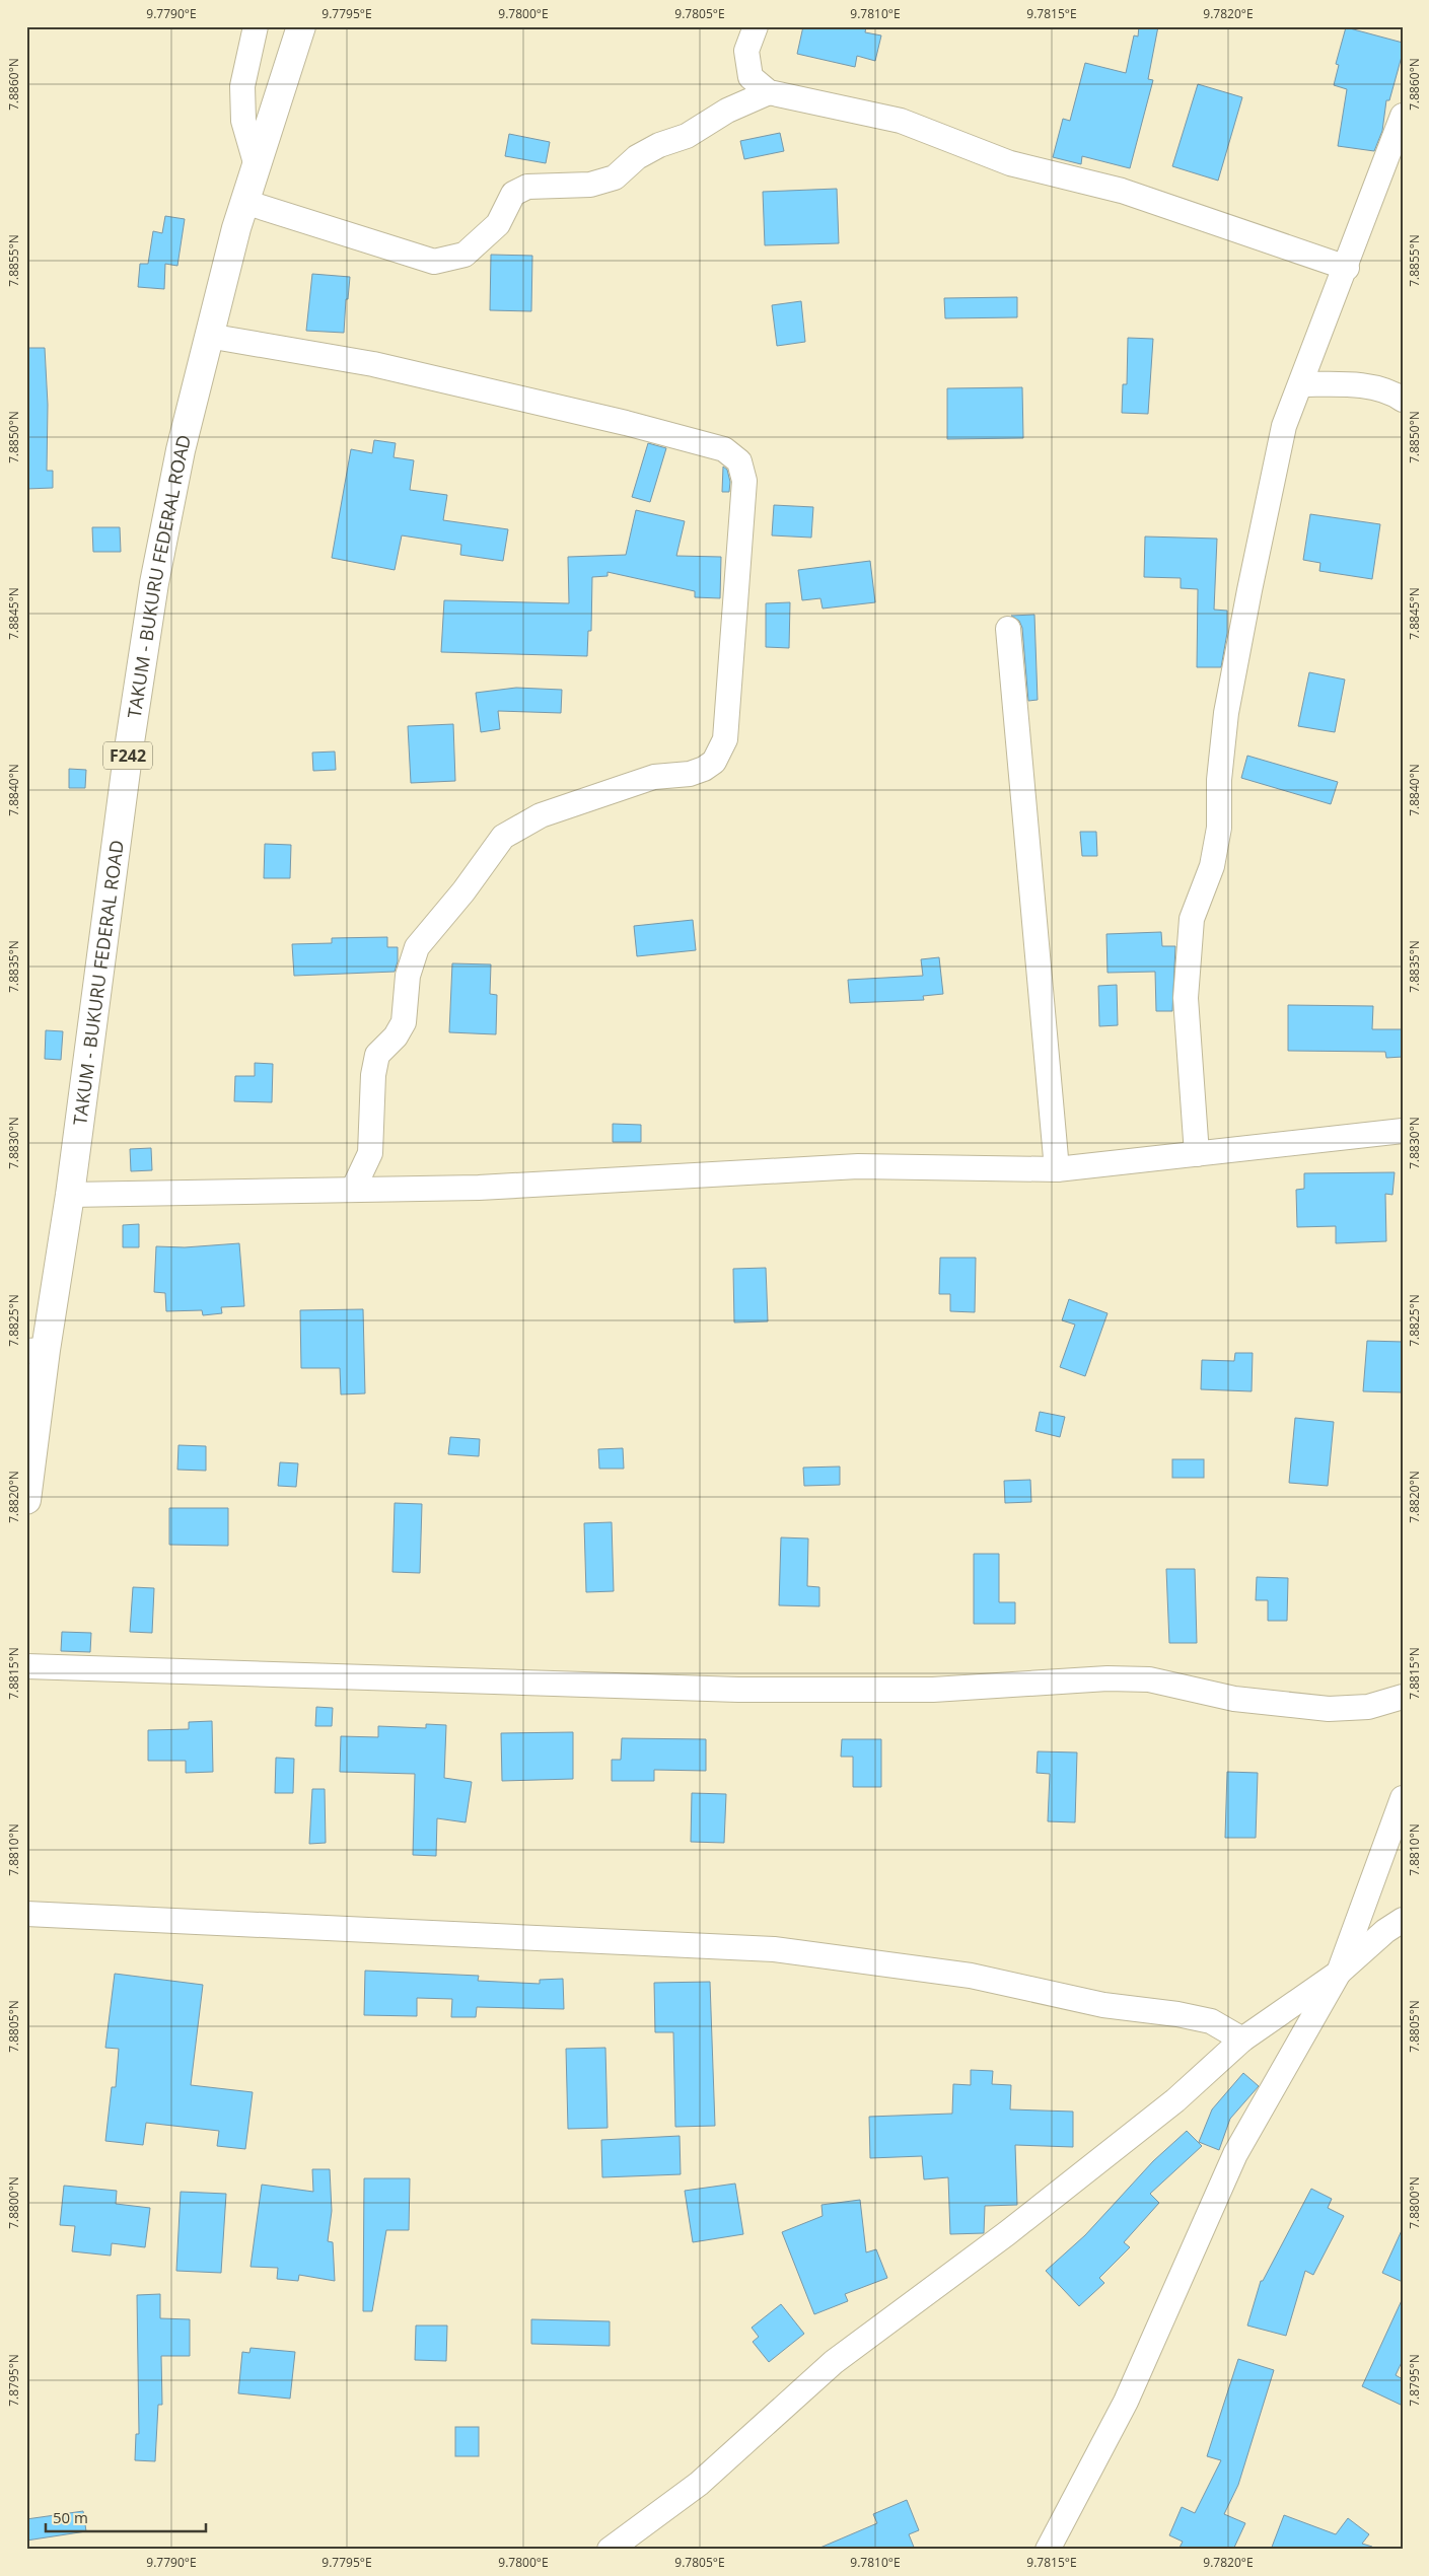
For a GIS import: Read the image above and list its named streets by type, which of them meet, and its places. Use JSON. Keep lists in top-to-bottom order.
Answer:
{
  "streets": {
    "main road": ["TAKUM - BUKURU FEDERAL ROAD", "F242"]
  },
  "scale_bar": "50 m",
  "coordinates": [
    "9.7790°E",
    "9.7795°E",
    "9.7800°E",
    "9.7805°E",
    "9.7810°E",
    "9.7815°E",
    "9.7820°E",
    "7.8860°N",
    "7.8855°N",
    "7.8850°N",
    "7.8845°N",
    "7.8840°N",
    "7.8835°N",
    "7.8830°N",
    "7.8825°N",
    "7.8820°N",
    "7.8815°N",
    "7.8810°N",
    "7.8805°N",
    "7.8800°N",
    "7.8795°N"
  ]
}
